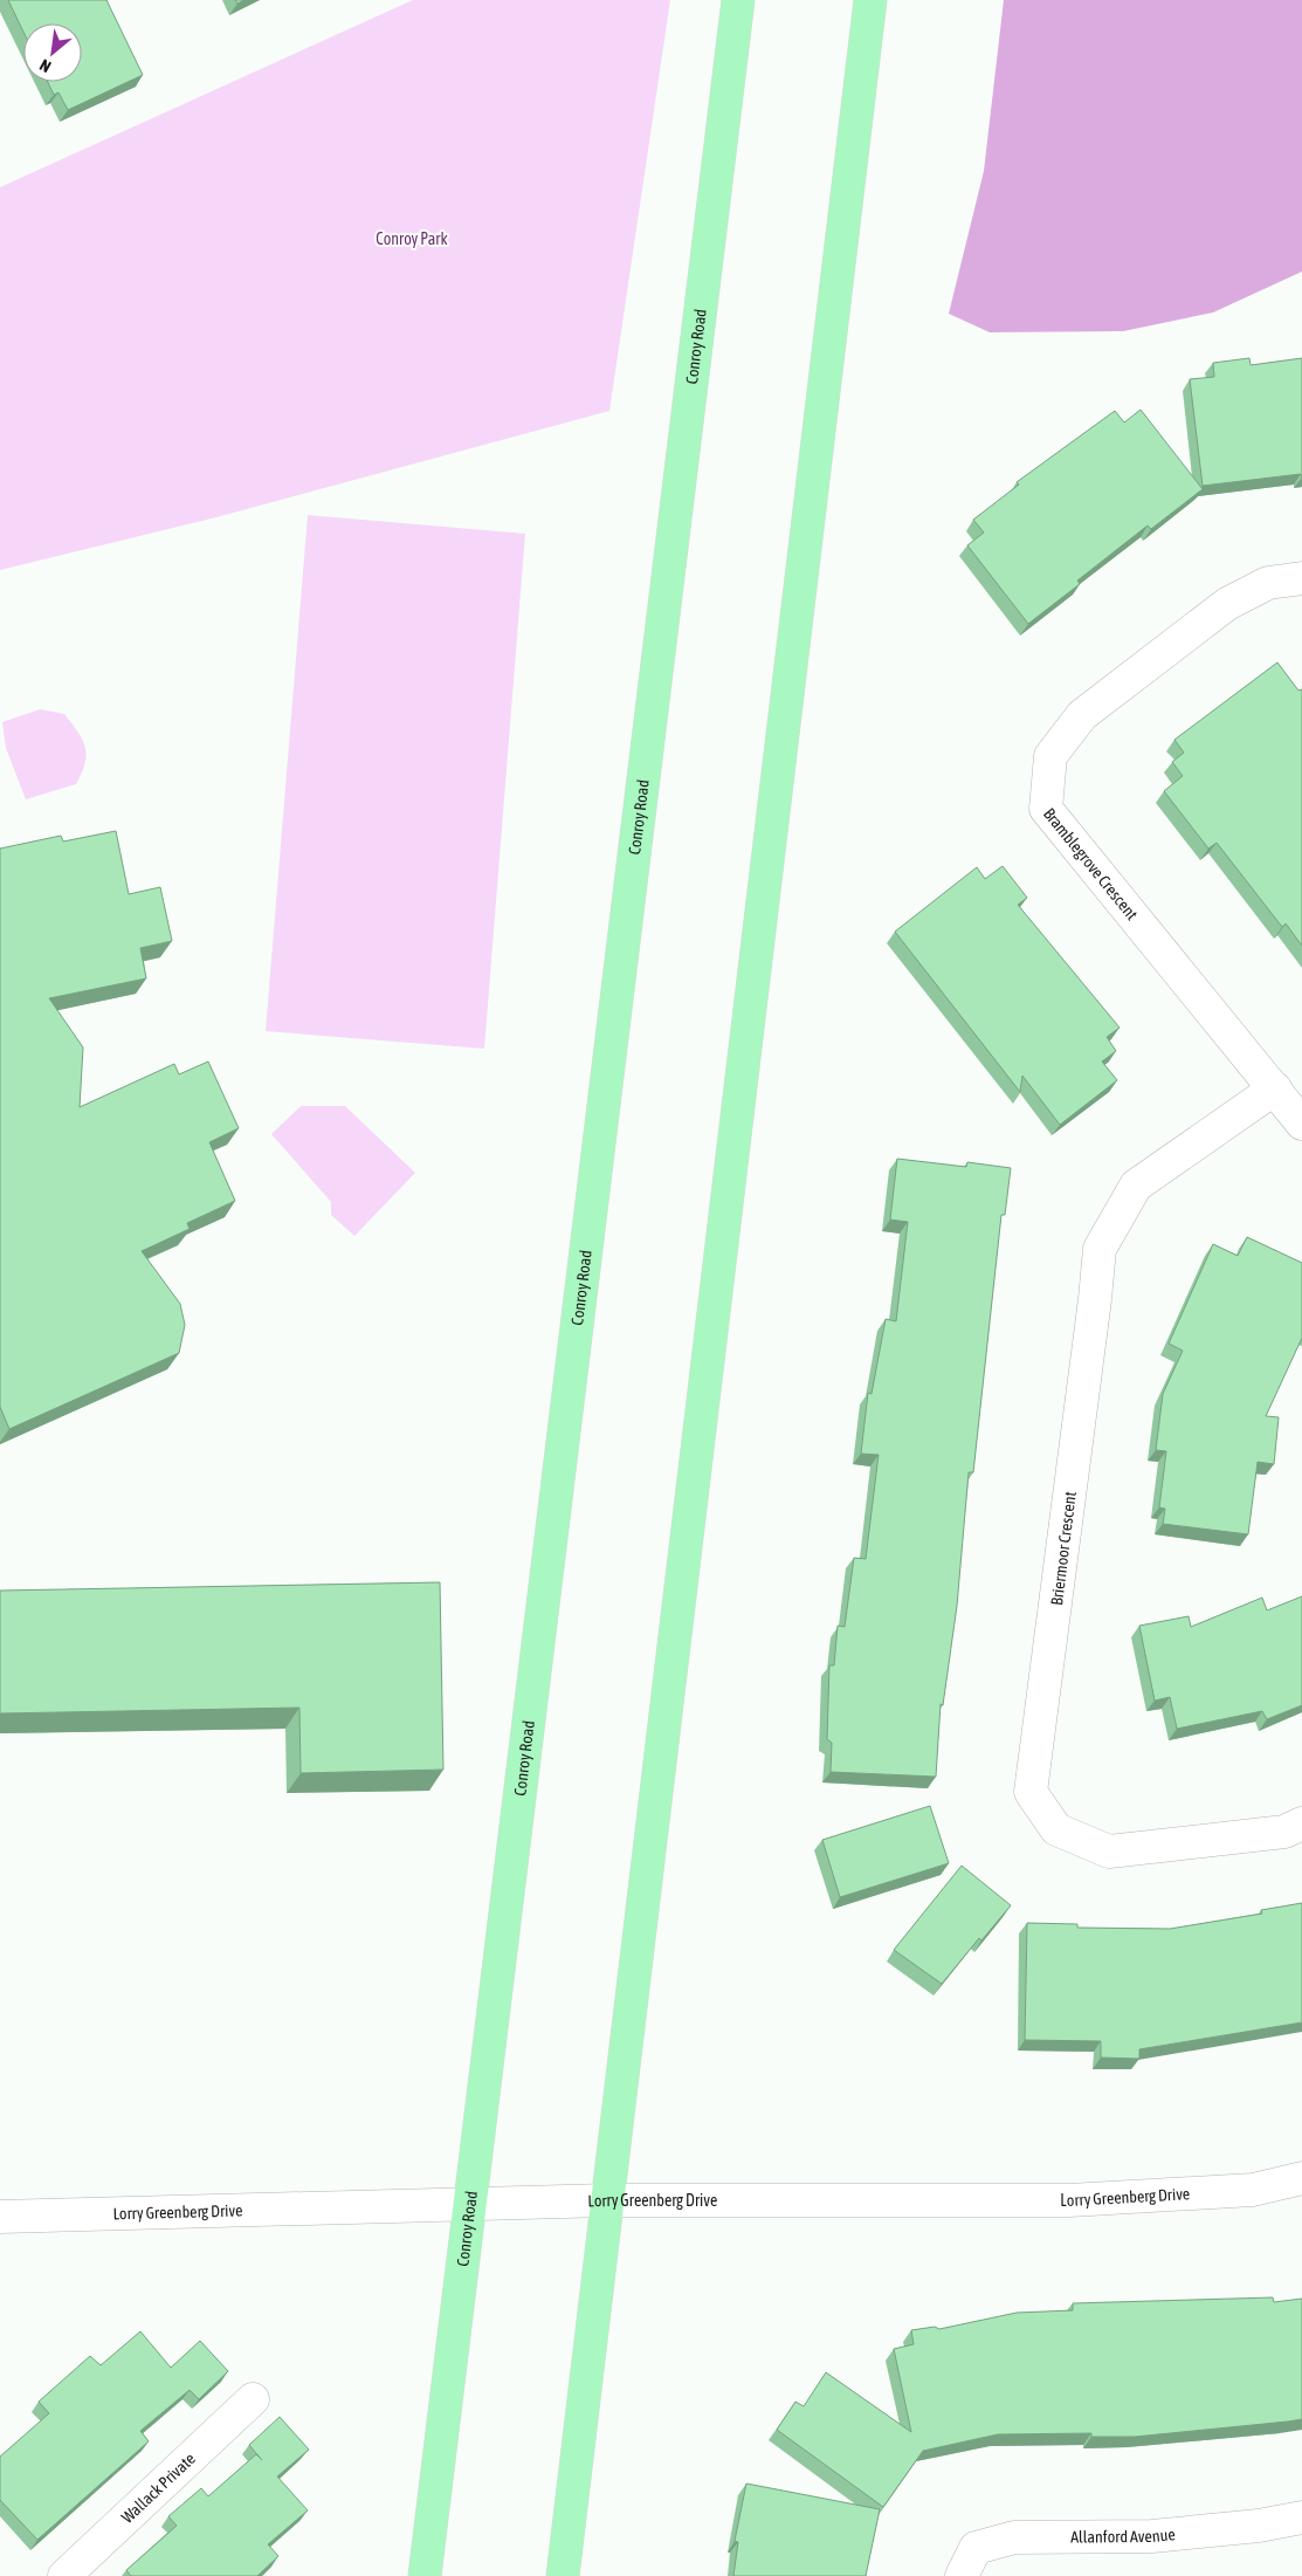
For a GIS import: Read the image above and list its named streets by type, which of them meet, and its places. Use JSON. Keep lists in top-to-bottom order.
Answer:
{
  "streets": {
    "main road": ["Conroy Road"],
    "street": [
      "Bramblegrove Crescent",
      "Briermoor Crescent",
      "Lorry Greenberg Drive",
      "Wallack Private",
      "Allanford Avenue"
    ]
  },
  "crossings": [
    ["Conroy Road", "Lorry Greenberg Drive"],
    ["Bramblegrove Crescent", "Briermoor Crescent"]
  ],
  "parks": ["Conroy Park"],
  "north": "bottom left"
}
